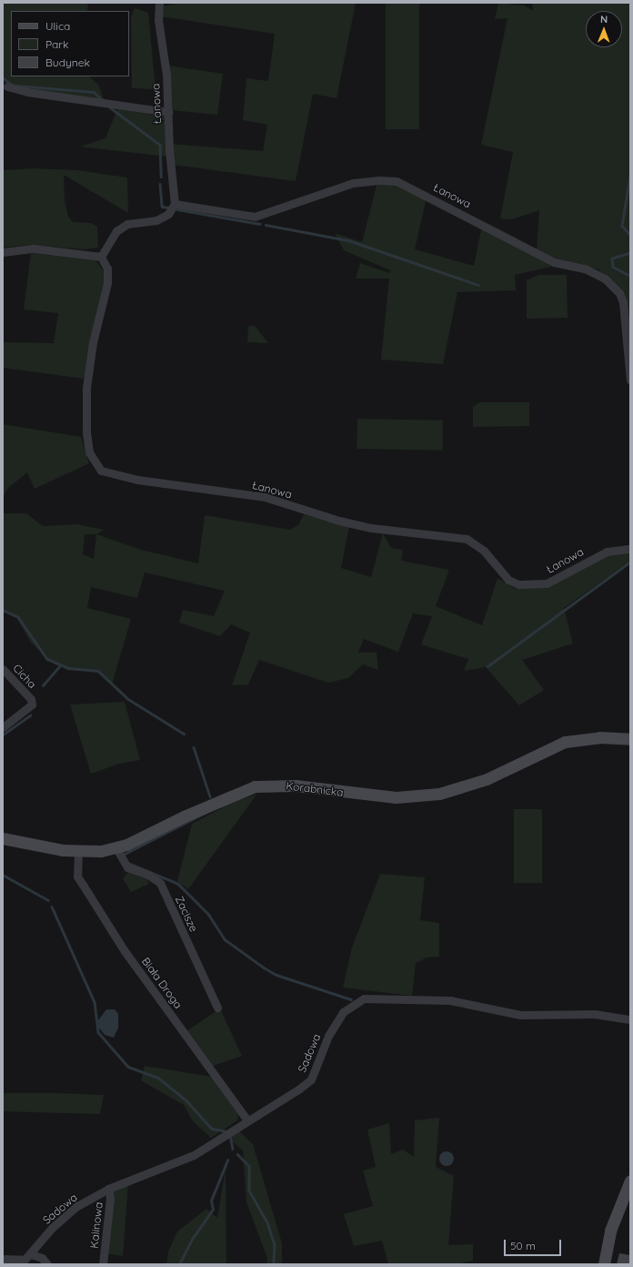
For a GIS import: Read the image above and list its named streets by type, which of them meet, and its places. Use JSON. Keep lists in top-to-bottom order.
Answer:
{
  "streets": {
    "street": [
      "Łanowa",
      "Cicha",
      "Korabnicka",
      "Zacisze",
      "Biała Droga",
      "Sadowa",
      "Kalinowa"
    ]
  },
  "crossings": [
    ["Korabnicka", "Zacisze"],
    ["Korabnicka", "Biała Droga"],
    ["Biała Droga", "Sadowa"],
    ["Sadowa", "Kalinowa"]
  ],
  "legend": ["Ulica", "Park", "Budynek"],
  "scale_bar": "50 m",
  "north": "top"
}
